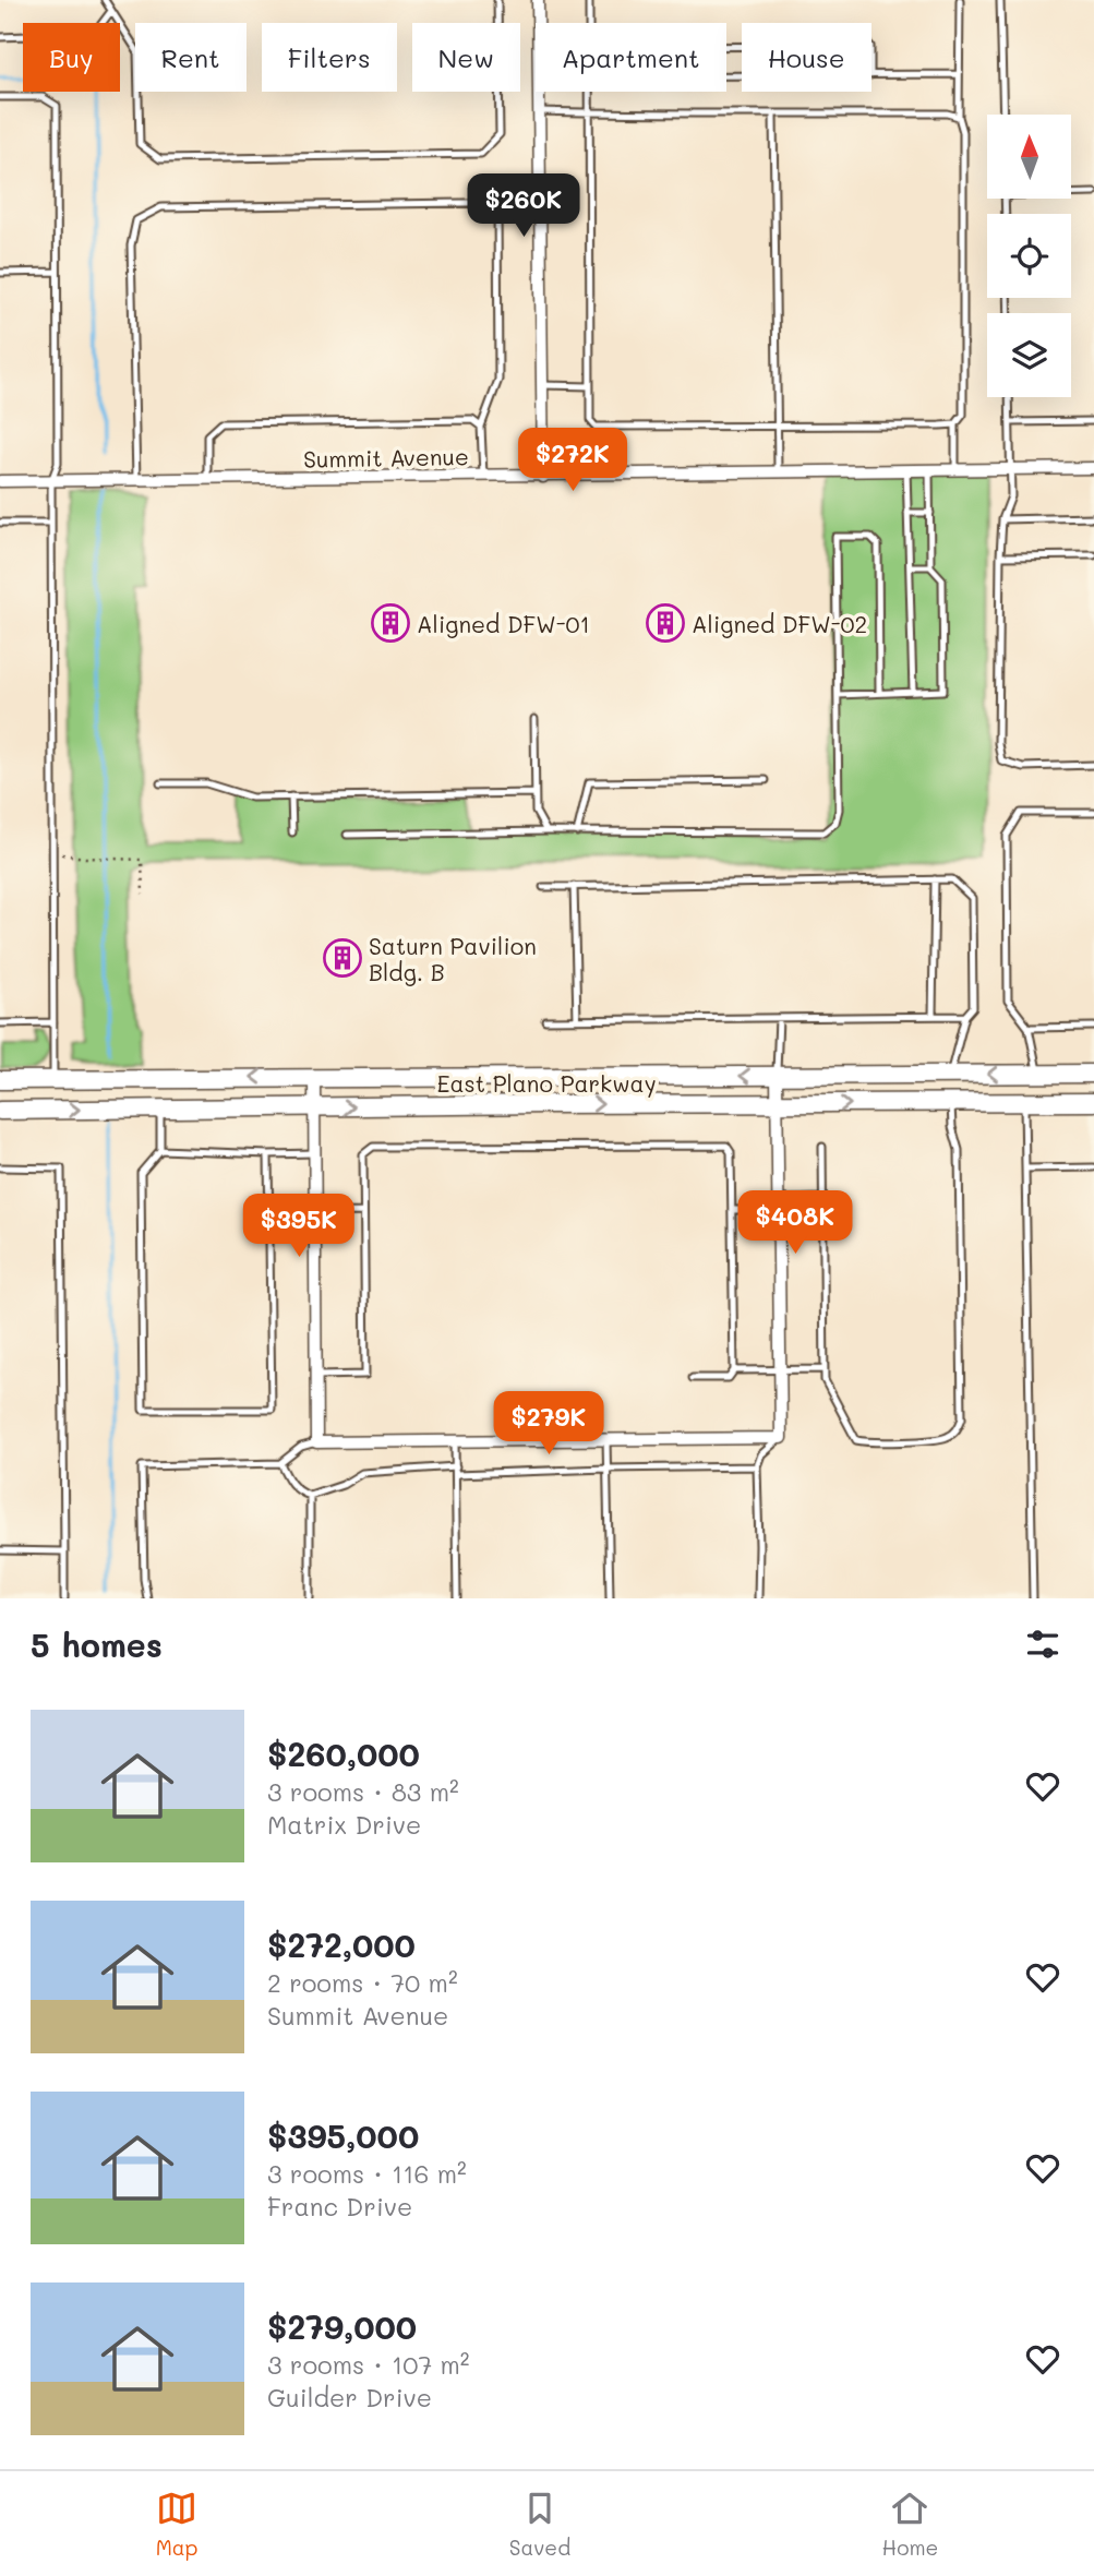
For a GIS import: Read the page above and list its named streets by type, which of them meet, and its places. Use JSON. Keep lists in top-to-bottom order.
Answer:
{
  "streets": {
    "main road": ["East Plano Parkway"],
    "street": ["Summit Avenue"]
  },
  "places": {
    "building": ["Aligned DFW-01", "Aligned DFW-02", "Saturn Pavilion Bldg. B"]
  },
  "north": "top",
  "page": {
    "chip": [
      "Buy",
      "Rent",
      "Filters",
      "New",
      "Apartment",
      "House"
    ],
    "price": [
      "$260K",
      "$272K",
      "$408K",
      "$395K",
      "$279K"
    ],
    "heading": "5 homes",
    "list": [
      {
        "name": "$260,000",
        "note": "3 rooms · 83 m² · Matrix Drive"
      },
      {
        "name": "$272,000",
        "note": "2 rooms · 70 m² · Summit Avenue"
      },
      {
        "name": "$395,000",
        "note": "3 rooms · 116 m² · Franc Drive"
      },
      {
        "name": "$279,000",
        "note": "3 rooms · 107 m² · Guilder Drive"
      }
    ],
    "tabs": ["Map", "Saved", "Home"]
  }
}
